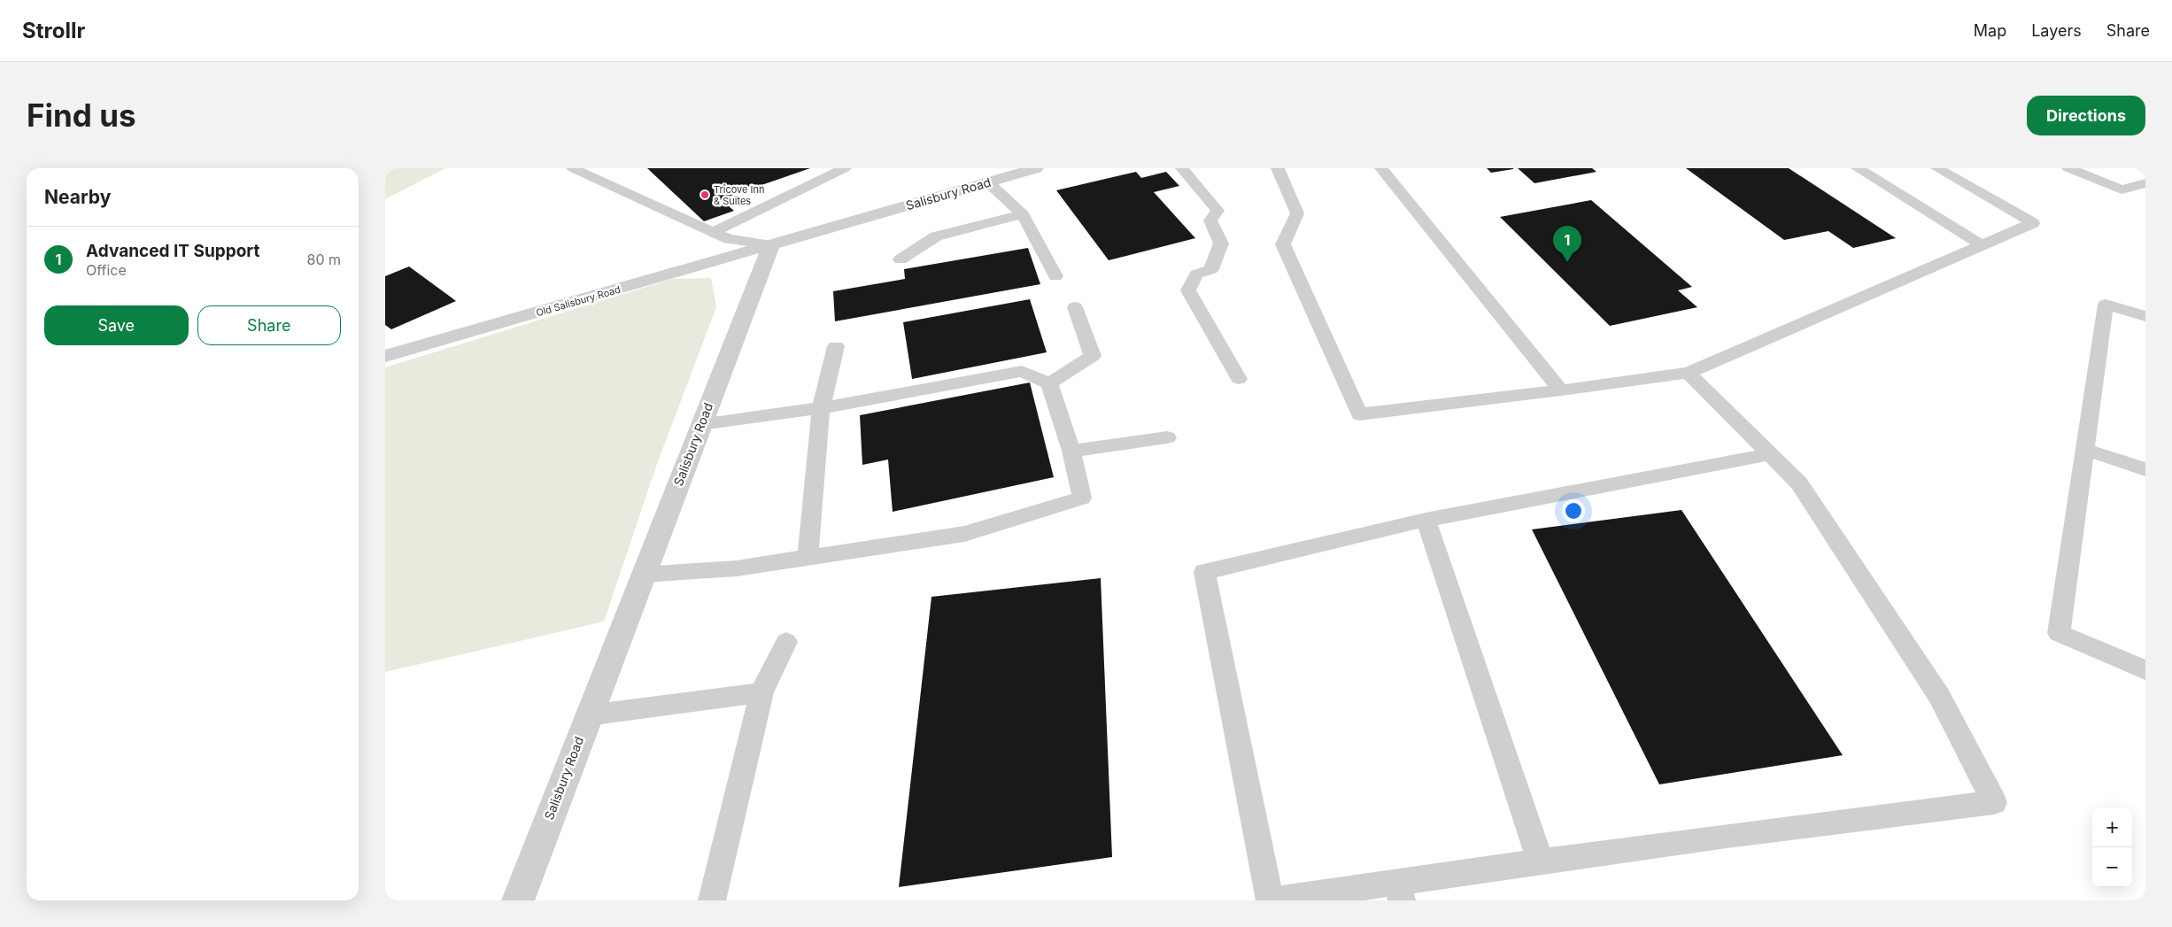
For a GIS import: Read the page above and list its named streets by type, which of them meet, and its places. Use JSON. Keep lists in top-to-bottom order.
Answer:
{
  "streets": {
    "street": ["Salisbury Road", "Old Salisbury Road"]
  },
  "crossings": [
    ["Salisbury Road", "Old Salisbury Road"]
  ],
  "places": ["Tricove Inn & Suites"],
  "page": {
    "header": "Strollr",
    "nav": ["Map", "Layers", "Share"],
    "buttons": [
      "Directions",
      ["Save", "Share"]
    ],
    "title": "Find us",
    "heading": "Nearby",
    "list": [
      {
        "mark": "1",
        "name": "Advanced IT Support",
        "note": "Office",
        "value": "80 m"
      }
    ],
    "pins": "1",
    "map_buttons": ["+", "−"]
  }
}
